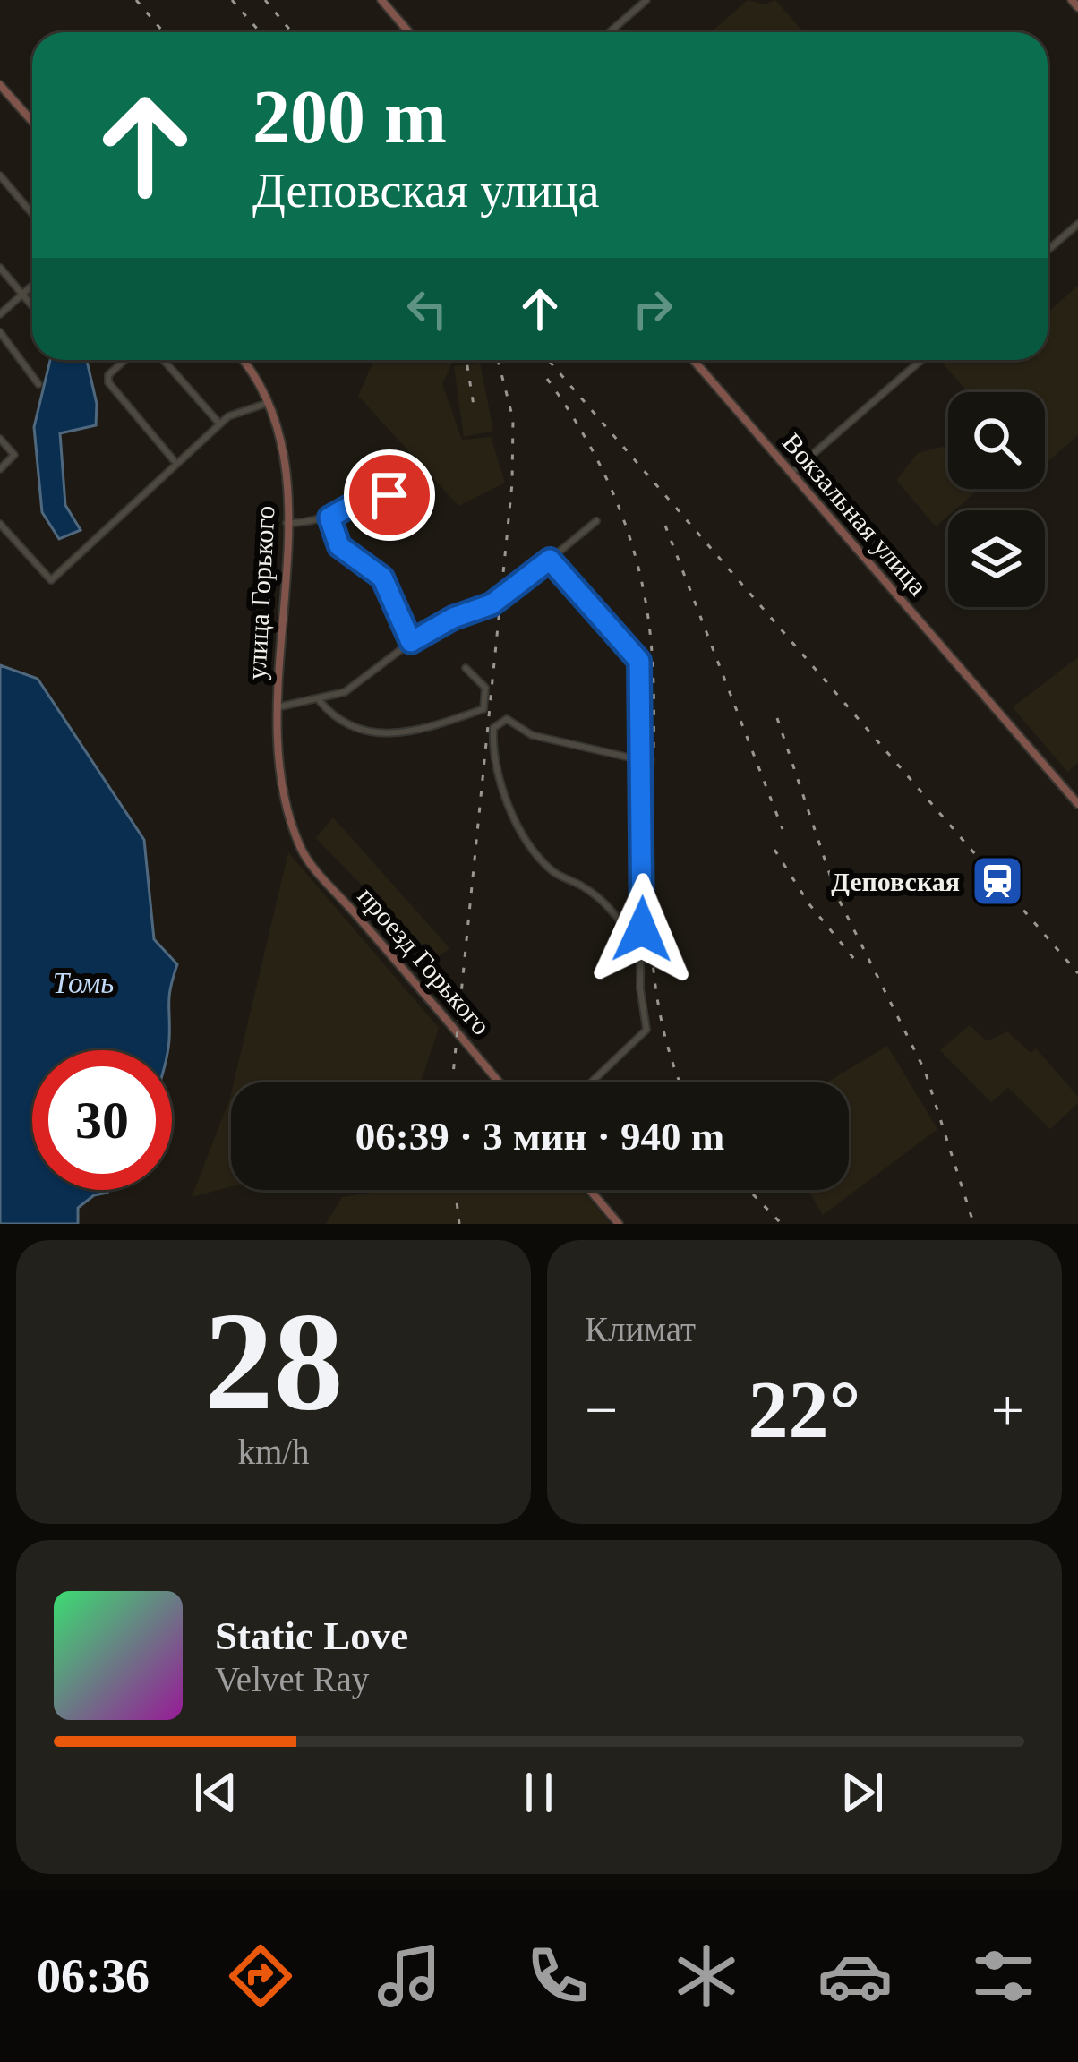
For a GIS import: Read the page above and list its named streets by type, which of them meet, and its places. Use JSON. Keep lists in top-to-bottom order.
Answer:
{
  "streets": {
    "main road": ["Вокзальная улица", "улица Горького", "проезд Горького"]
  },
  "crossings": [
    ["улица Горького", "проезд Горького"]
  ],
  "water": ["Томь"],
  "places": {
    "station": ["Деповская"]
  },
  "page": {
    "turn": ["200 m", "Деповская улица"],
    "limit": "30",
    "trip": "06:39 · 3 мин · 940 m",
    "tile": [
      ["28", "km/h"],
      "Климат"
    ],
    "heat": ["−", "22°", "+"],
    "song": ["Static Love", "Velvet Ray"],
    "tabs": "06:36"
  }
}
